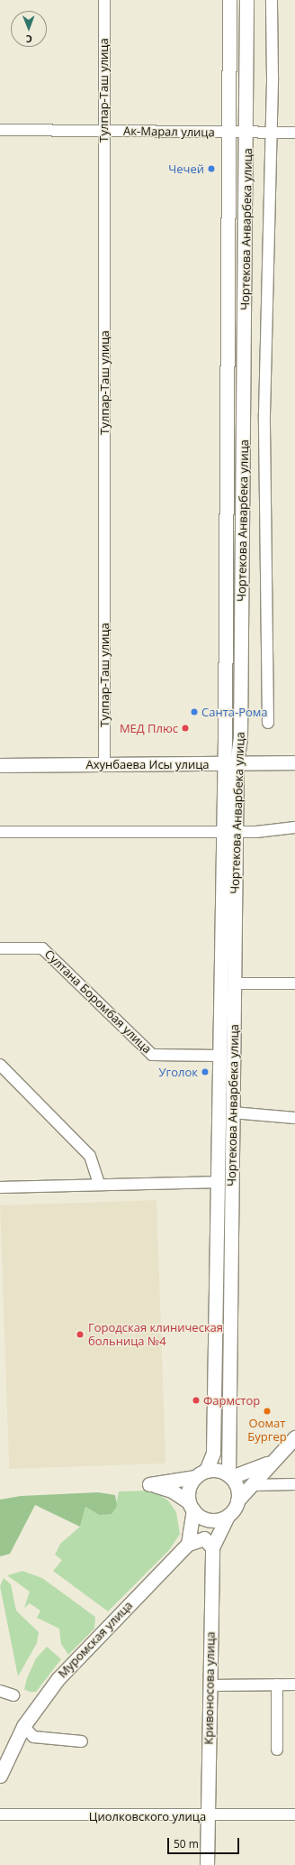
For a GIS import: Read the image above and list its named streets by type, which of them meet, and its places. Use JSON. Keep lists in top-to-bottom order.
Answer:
{
  "streets": {
    "main road": [
      "Чортекова Анварбека улица",
      "Ахунбаева Исы улица",
      "Муромская улица",
      "Кривоносова улица"
    ],
    "street": [
      "Тулпар-Таш улица",
      "Ак-Марал улица",
      "Султана Боромбая улица",
      "Циолковского улица"
    ]
  },
  "crossings": [
    ["Тулпар-Таш улица", "Ак-Марал улица"],
    ["Тулпар-Таш улица", "Ахунбаева Исы улица"],
    ["Ак-Марал улица", "Чортекова Анварбека улица"],
    ["Чортекова Анварбека улица", "Ахунбаева Исы улица"],
    ["Чортекова Анварбека улица", "Султана Боромбая улица"],
    ["Чортекова Анварбека улица", "Кривоносова улица"],
    ["Кривоносова улица", "Циолковского улица"]
  ],
  "places": [
    "Чечей",
    "Санта-Рома",
    "МЕД Плюс",
    "Уголок",
    "Городская клиническая больница №4",
    "Фармстор",
    "Оомат Бургер"
  ],
  "scale_bar": "50 m",
  "north": "bottom"
}
